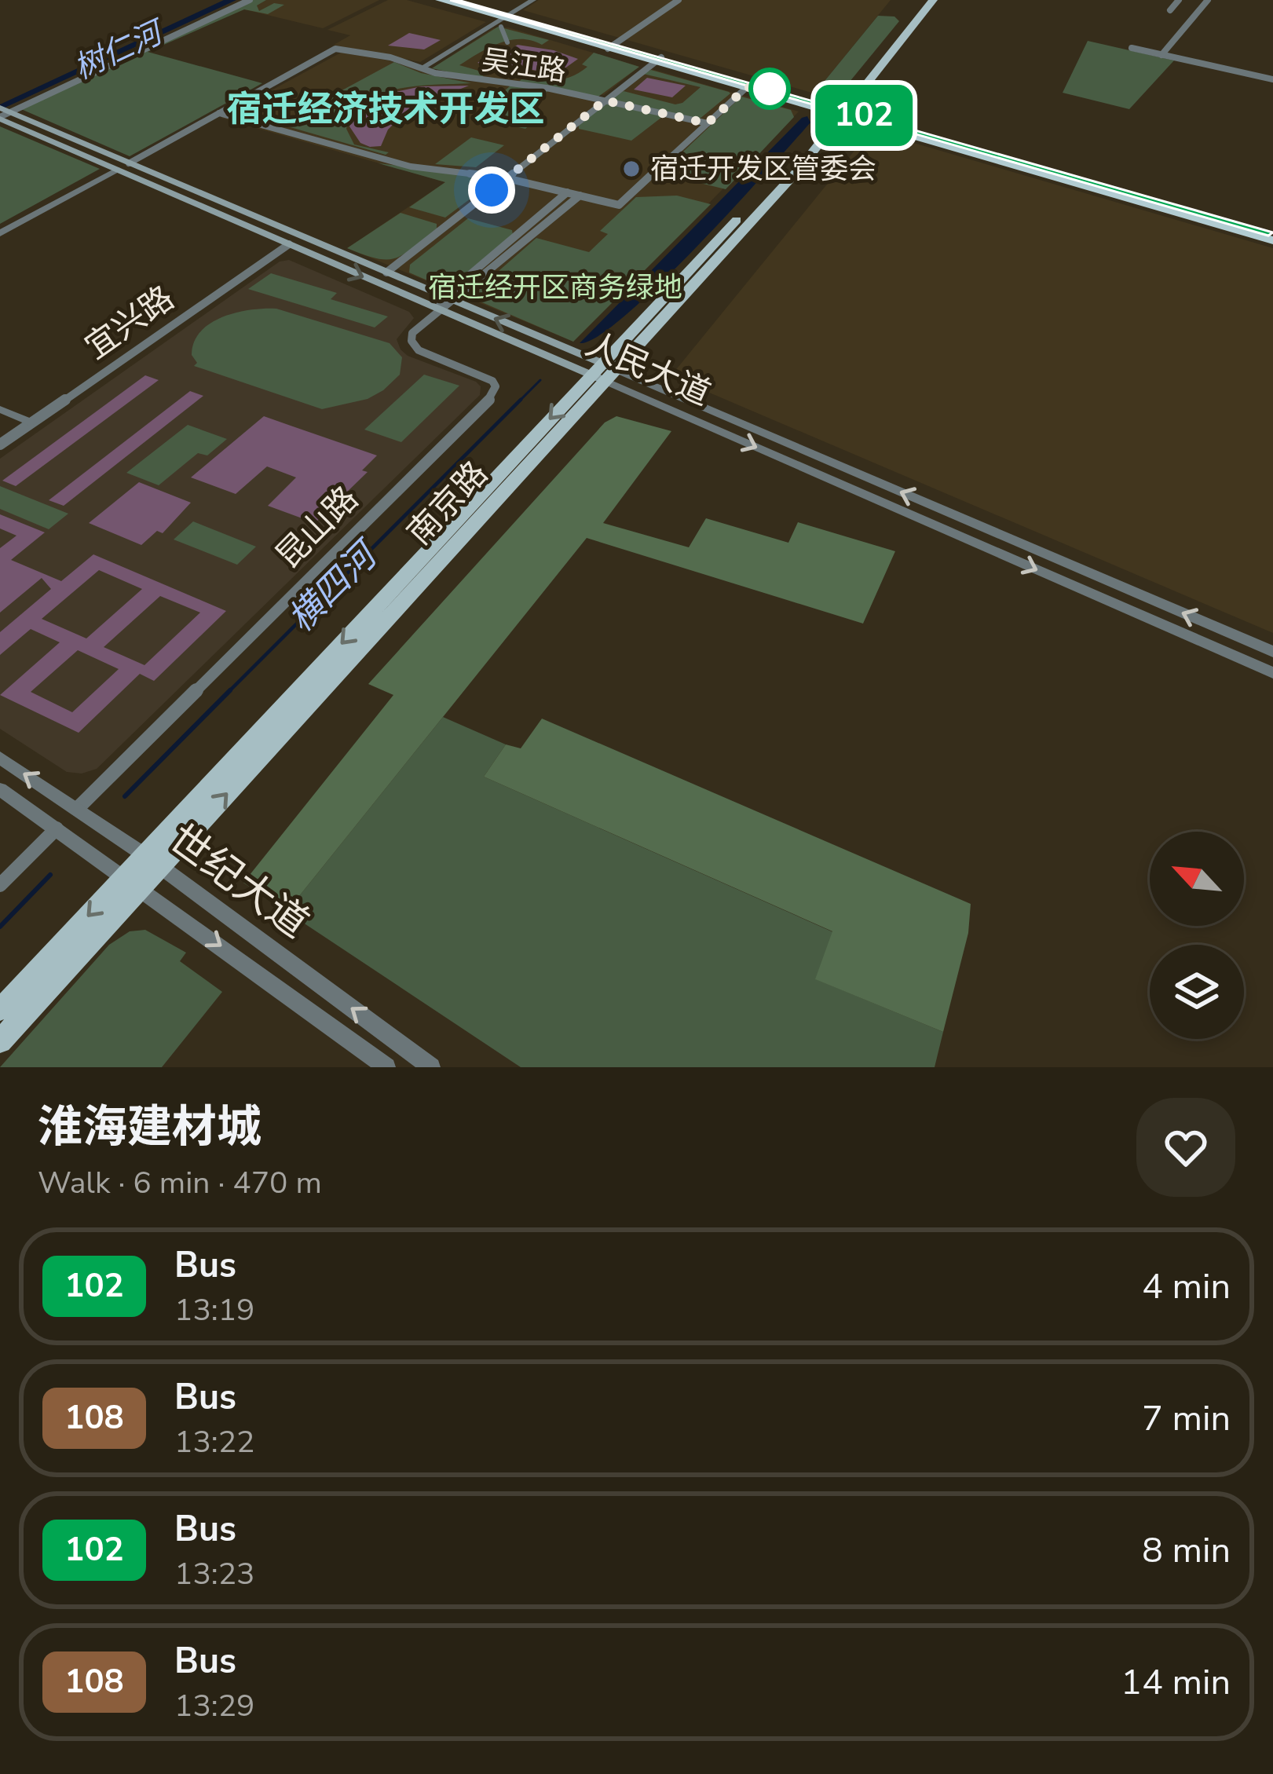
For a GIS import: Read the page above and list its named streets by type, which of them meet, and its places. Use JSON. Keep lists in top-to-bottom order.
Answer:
{
  "streets": {
    "main road": ["人民大道", "南京路"],
    "street": [
      "吴江路",
      "宜兴路",
      "昆山路",
      "世纪大道"
    ]
  },
  "crossings": [
    ["宜兴路", "人民大道"],
    ["人民大道", "南京路"],
    ["人民大道", "昆山路"],
    ["南京路", "世纪大道"],
    ["昆山路", "世纪大道"]
  ],
  "districts": ["宿迁经济技术开发区"],
  "water": ["树仁河", "横四河"],
  "parks": ["宿迁经开区商务绿地"],
  "places": ["宿迁开发区管委会"],
  "lines": ["bus line 102"],
  "north": "top left",
  "page": {
    "on_map": "102",
    "heading": ["淮海建材城", "Walk · 6 min · 470 m"],
    "list": [
      {
        "mark": "102",
        "name": "Bus",
        "note": "13:19",
        "value": "4 min"
      },
      {
        "mark": "108",
        "name": "Bus",
        "note": "13:22",
        "value": "7 min"
      },
      {
        "mark": "102",
        "name": "Bus",
        "note": "13:23",
        "value": "8 min"
      },
      {
        "mark": "108",
        "name": "Bus",
        "note": "13:29",
        "value": "14 min"
      }
    ]
  }
}
